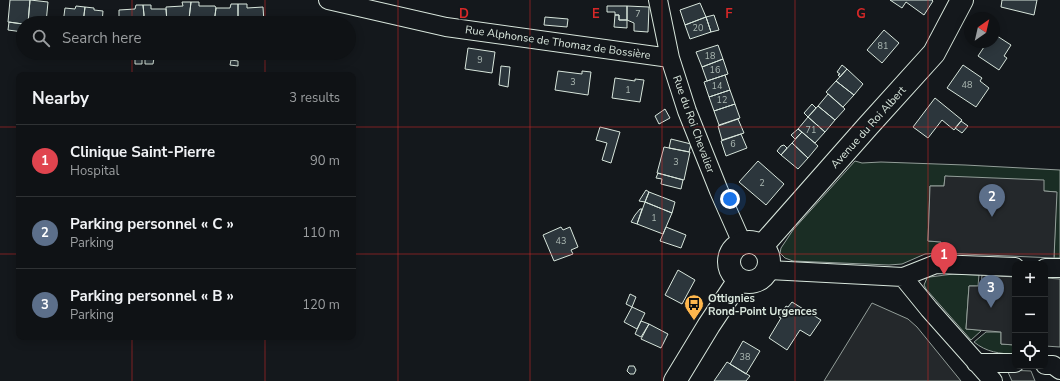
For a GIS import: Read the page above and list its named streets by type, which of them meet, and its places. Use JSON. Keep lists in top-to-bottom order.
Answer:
{
  "streets": {
    "main road": ["Avenue du Roi Albert"],
    "street": ["Rue Alphonse de Thomaz de Bossière", "Rue du Roi Chevalier"]
  },
  "crossings": [
    ["Rue Alphonse de Thomaz de Bossière", "Rue du Roi Chevalier"],
    ["Rue du Roi Chevalier", "Avenue du Roi Albert"]
  ],
  "places": {
    "bus stop": ["Ottignies Rond-Point Urgences"]
  },
  "house_numbers": [
    "7",
    "20",
    "81",
    "18",
    "9",
    "16",
    "3",
    "48",
    "14",
    "1",
    "12",
    "71",
    "6",
    "3",
    "2",
    "1",
    "43",
    "38"
  ],
  "north": "top right",
  "page": {
    "search": "Search here",
    "heading": ["Nearby", "3 results"],
    "list": [
      {
        "mark": "1",
        "name": "Clinique Saint-Pierre",
        "note": "Hospital",
        "value": "90 m"
      },
      {
        "mark": "2",
        "name": "Parking personnel « C »",
        "note": "Parking",
        "value": "110 m"
      },
      {
        "mark": "3",
        "name": "Parking personnel « B »",
        "note": "Parking",
        "value": "120 m"
      }
    ],
    "pins": ["2", "1", "3"],
    "map_buttons": ["+", "−"]
  },
  "grid": {
    "columns": [
      "D",
      "E",
      "F",
      "G"
    ]
  }
}
